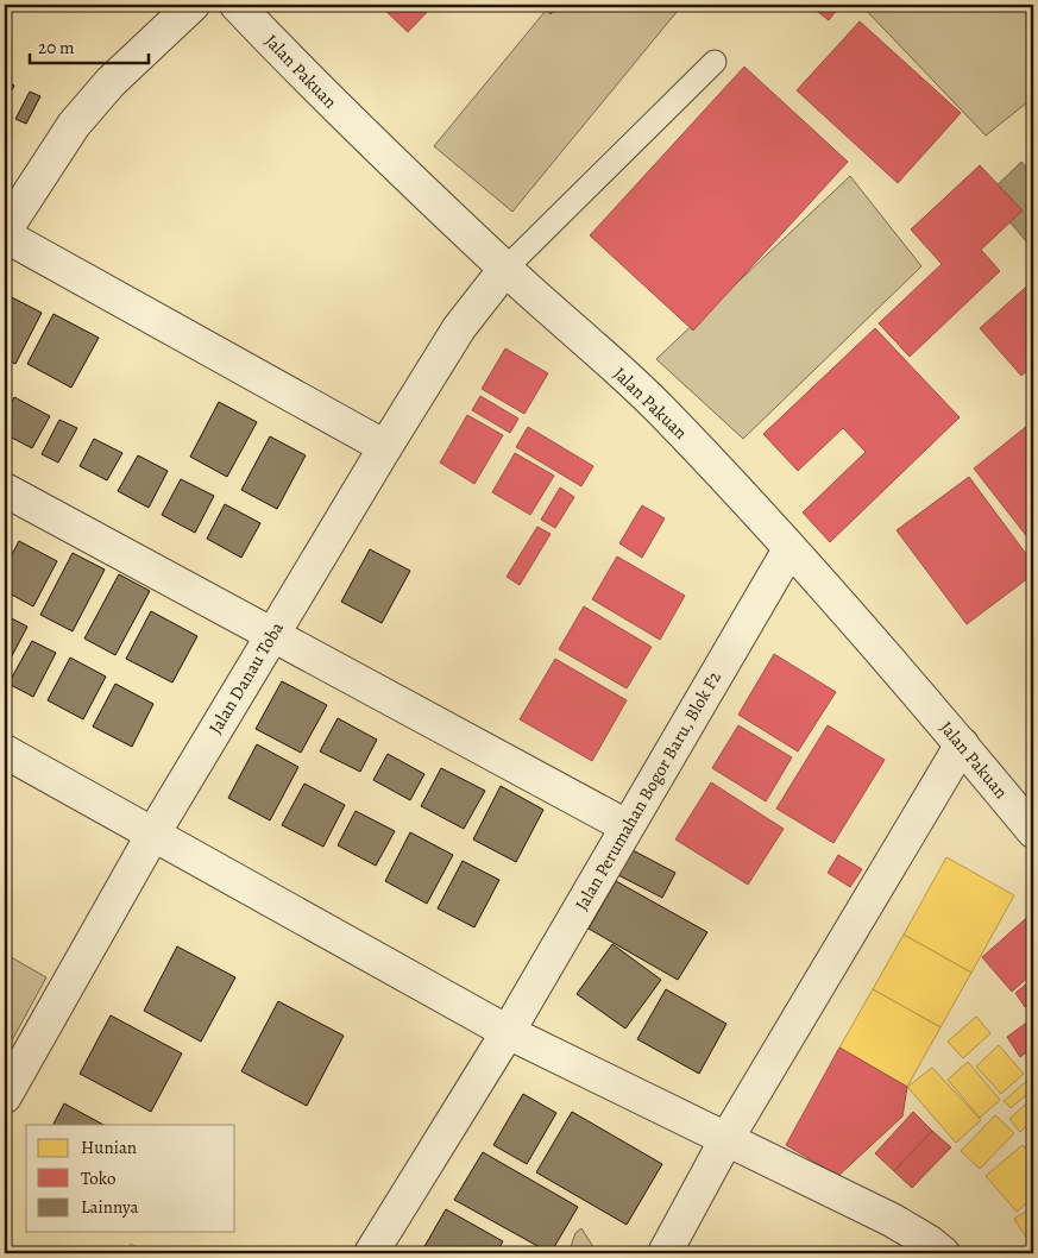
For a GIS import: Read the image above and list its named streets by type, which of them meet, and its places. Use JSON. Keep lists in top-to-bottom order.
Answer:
{
  "streets": {
    "street": ["Jalan Pakuan", "Jalan Danau Toba", "Jalan Perumahan Bogor Baru, Blok F2"]
  },
  "crossings": [
    ["Jalan Pakuan", "Jalan Danau Toba"],
    ["Jalan Pakuan", "Jalan Perumahan Bogor Baru, Blok F2"]
  ],
  "legend": ["Hunian", "Toko", "Lainnya"],
  "scale_bar": "20 m"
}
